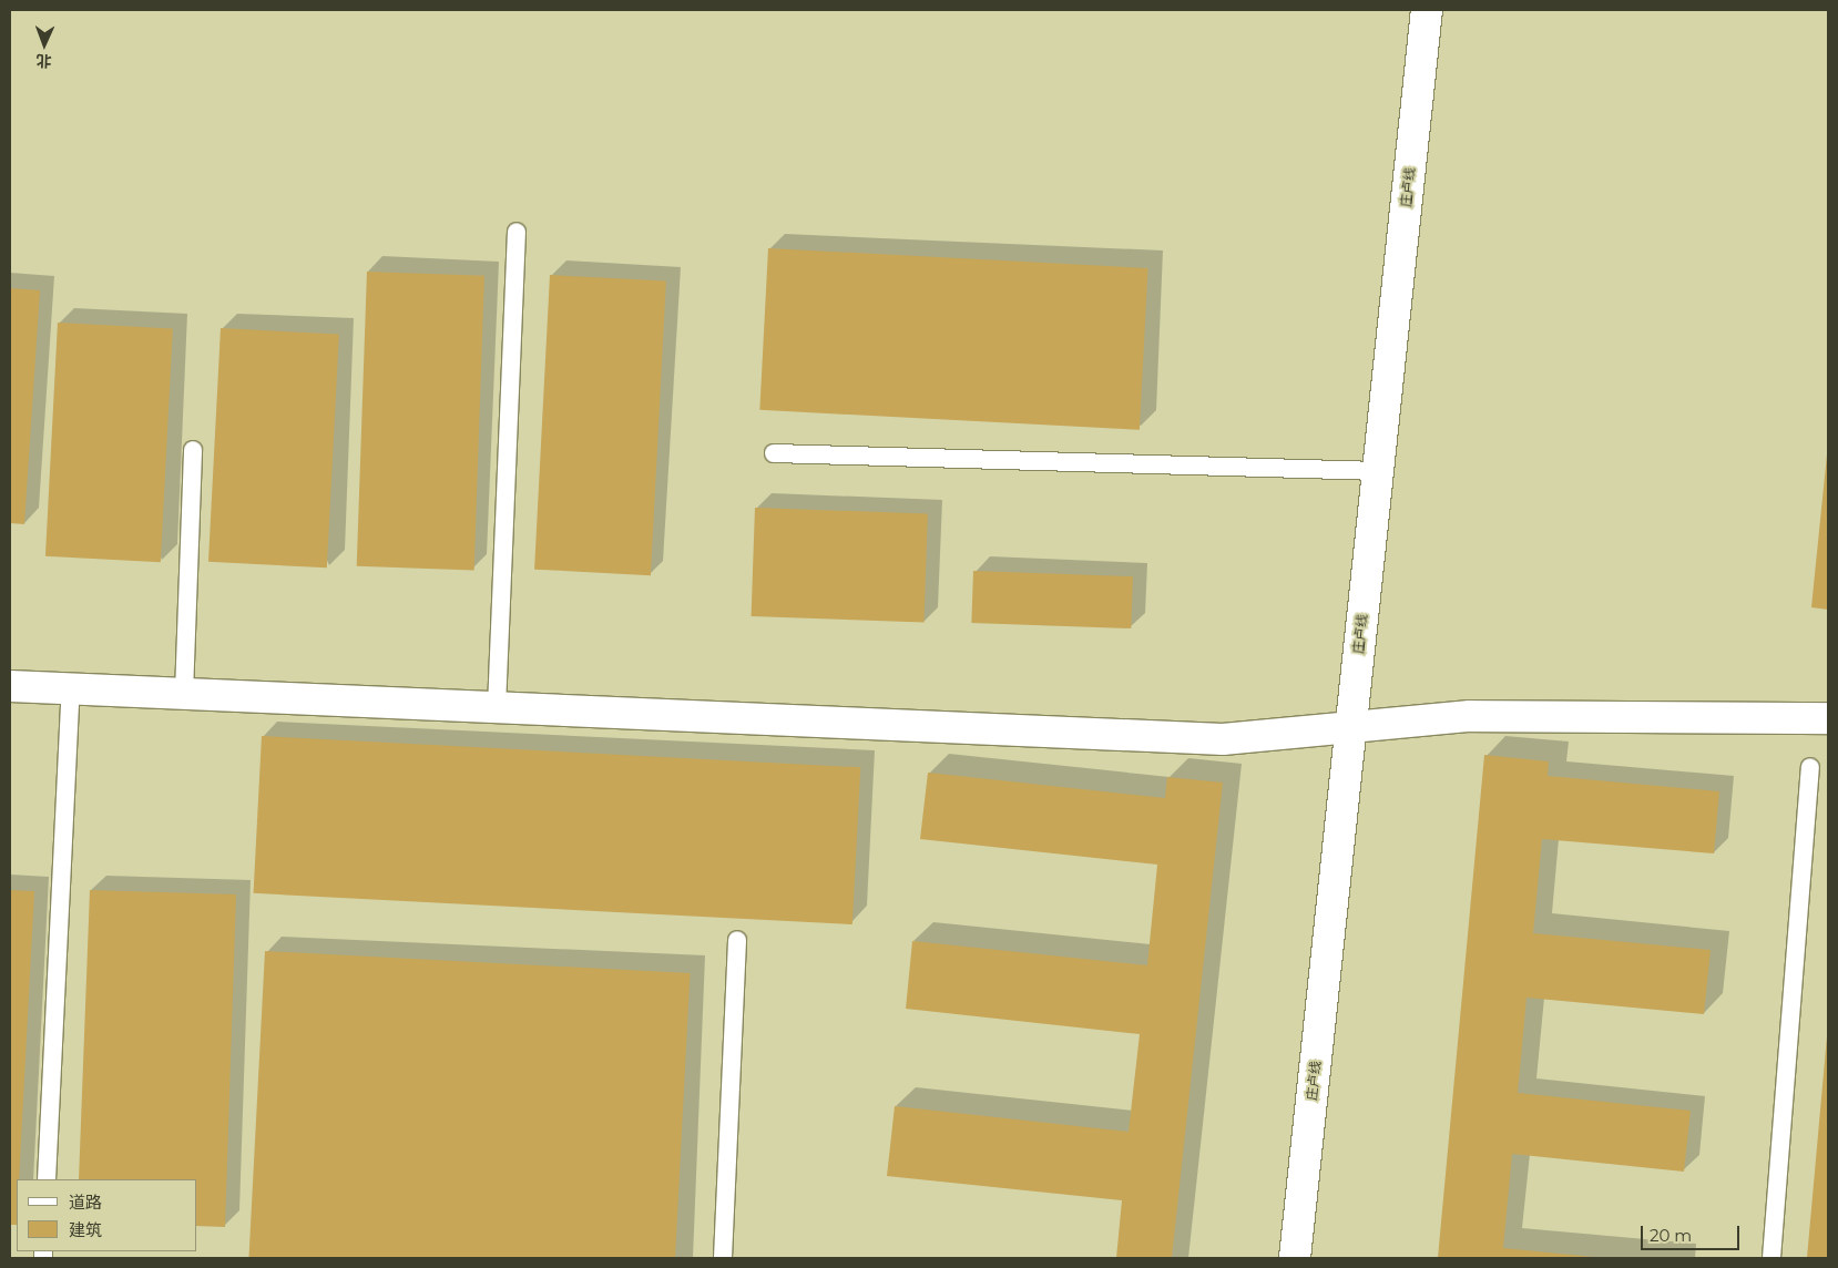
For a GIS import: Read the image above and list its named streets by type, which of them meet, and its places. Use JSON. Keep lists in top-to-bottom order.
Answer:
{
  "streets": {
    "street": ["庄卢线"]
  },
  "legend": ["道路", "建筑"],
  "scale_bar": "20 m",
  "north": "bottom"
}
